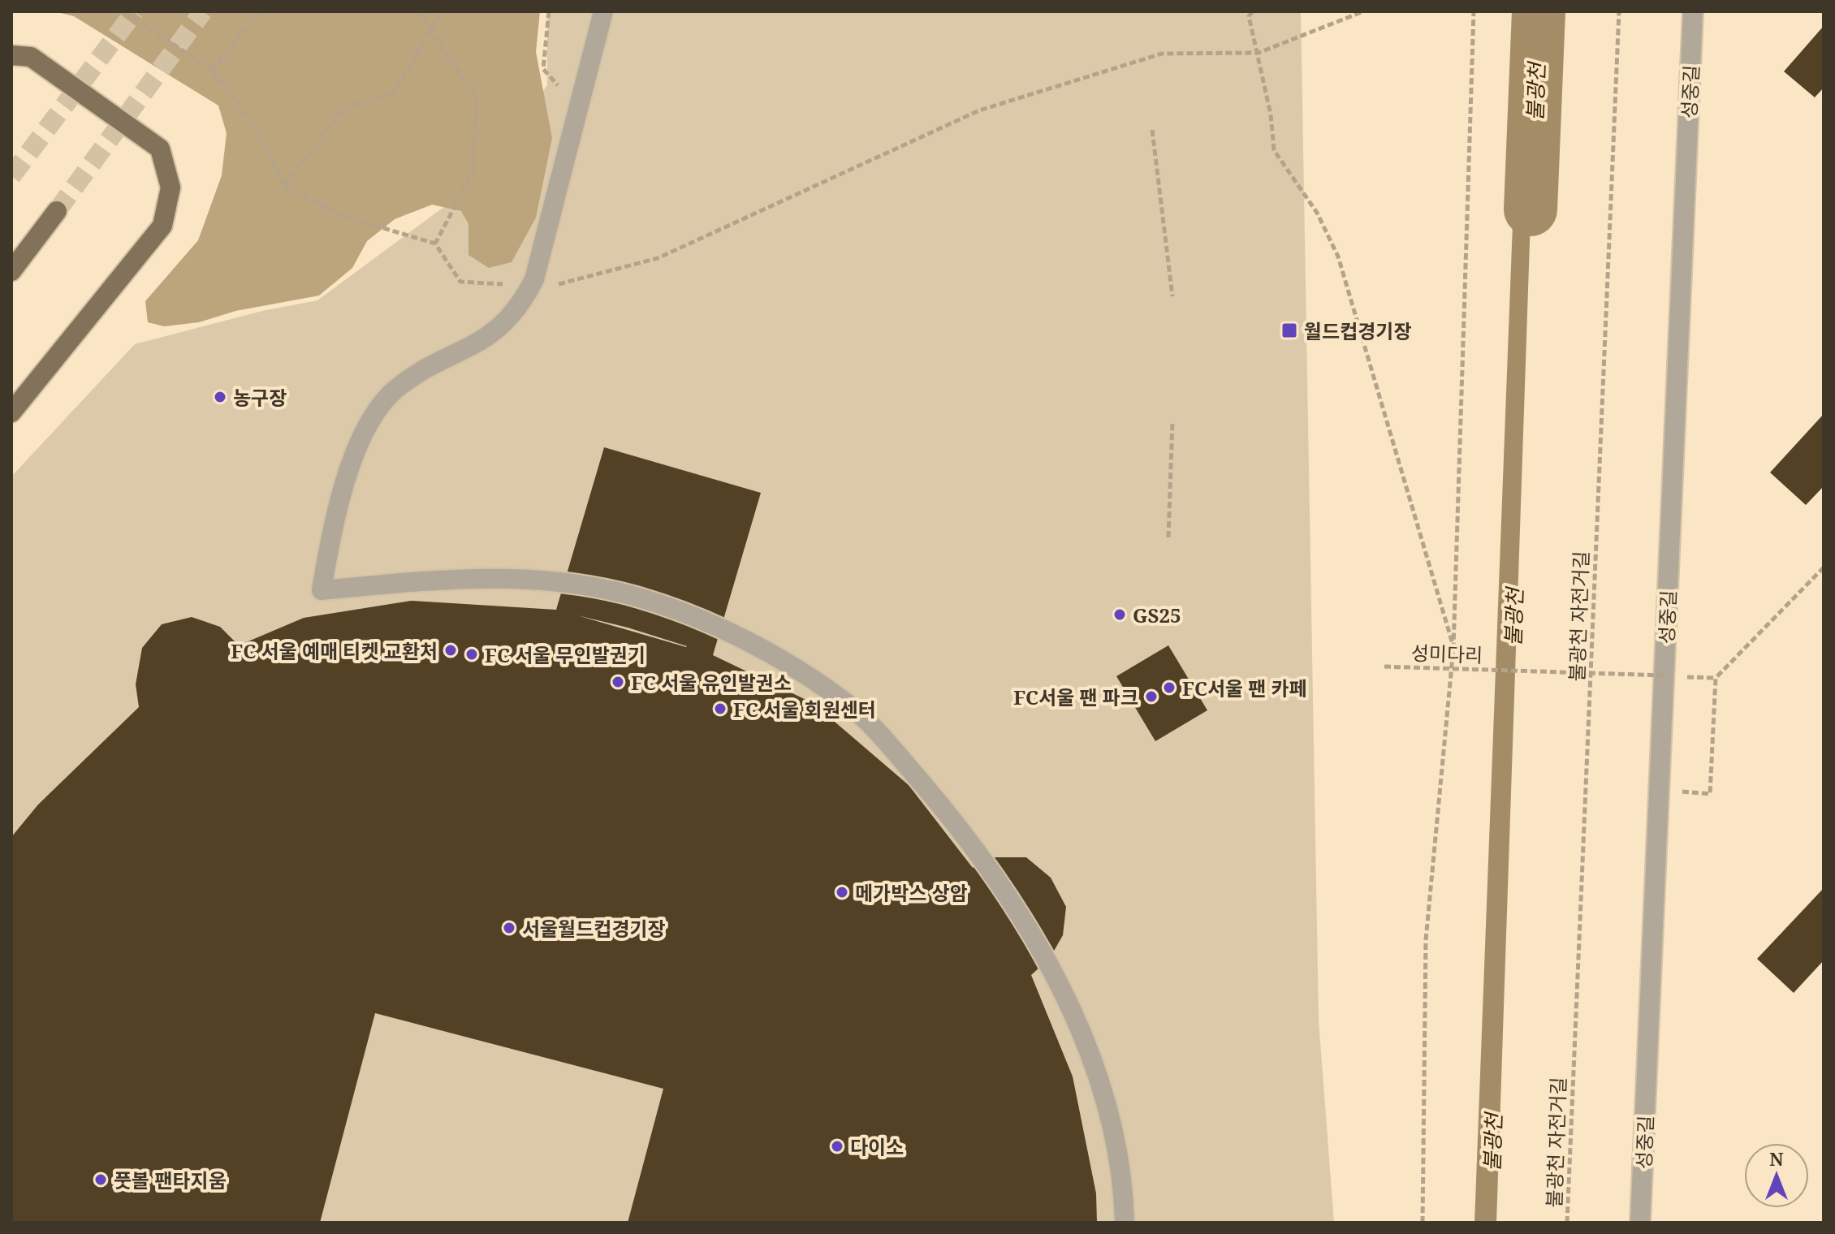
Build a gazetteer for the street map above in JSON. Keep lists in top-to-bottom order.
{
  "streets": {
    "street": ["성중길"],
    "path": ["불광천 자전거길", "성미다리"]
  },
  "crossings": [
    ["성중길", "성미다리"]
  ],
  "water": ["불광천"],
  "places": {
    "transit": ["월드컵경기장"],
    "other": [
      "농구장",
      "GS25",
      "FC 서울 예매 티켓 교환처",
      "FC 서울 무인발권기",
      "FC 서울 유인발권소",
      "FC서울 팬 카페",
      "FC서울 팬 파크",
      "FC 서울 회원센터",
      "메가박스 상암",
      "서울월드컵경기장",
      "다이소",
      "풋볼 팬타지움"
    ]
  },
  "north": "top"
}
